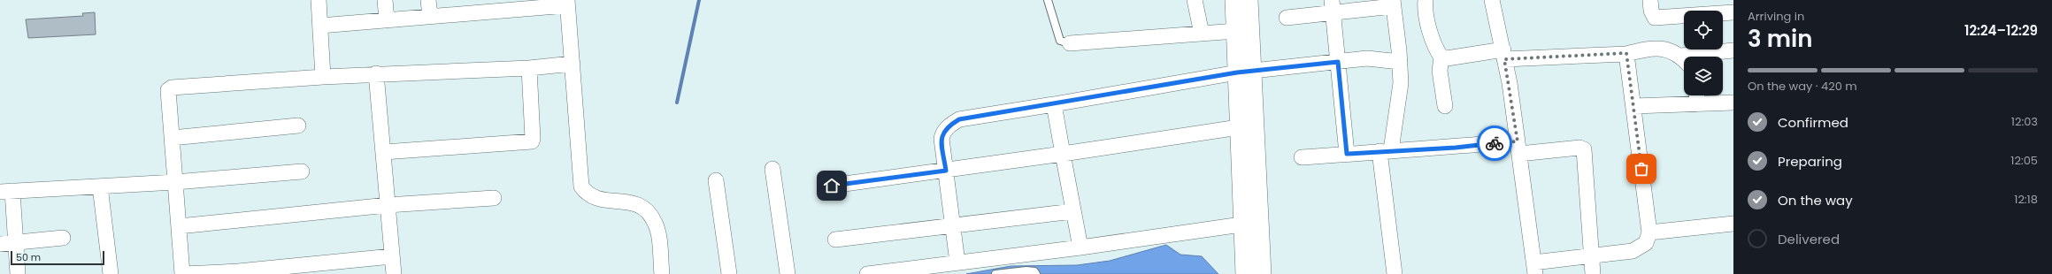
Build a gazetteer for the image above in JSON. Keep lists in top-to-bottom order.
{
  "scale_bar": "50 m",
  "page": {
    "heading": ["3 min", "Arriving in", "12:24–12:29"],
    "bar": "On the way · 420 m",
    "list": [
      ["Confirmed", "12:03"],
      ["Preparing", "12:05"],
      ["On the way", "12:18"],
      "Delivered"
    ],
    "scale": "50 m"
  }
}
